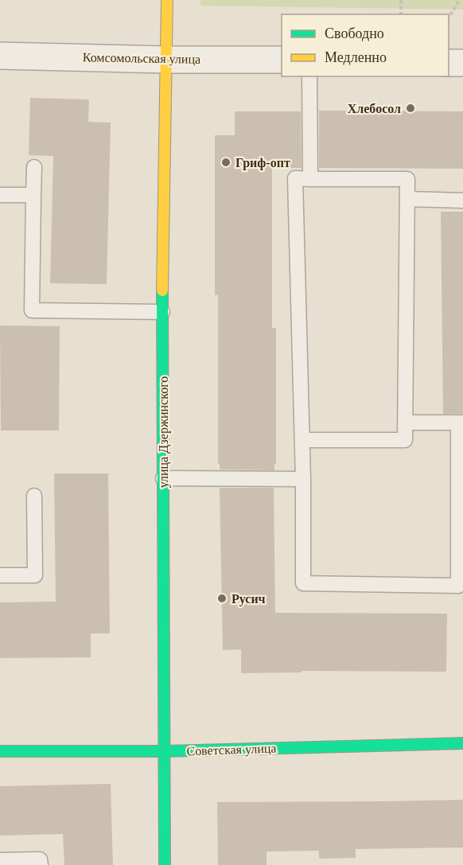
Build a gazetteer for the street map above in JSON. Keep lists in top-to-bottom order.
{
  "streets": {
    "street": ["Комсомольская улица", "улица Дзержинского", "Советская улица"]
  },
  "crossings": [
    ["Комсомольская улица", "улица Дзержинского"],
    ["улица Дзержинского", "Советская улица"]
  ],
  "places": ["Хлебосол", "Гриф-опт", "Русич"],
  "legend": ["Свободно", "Медленно"]
}
